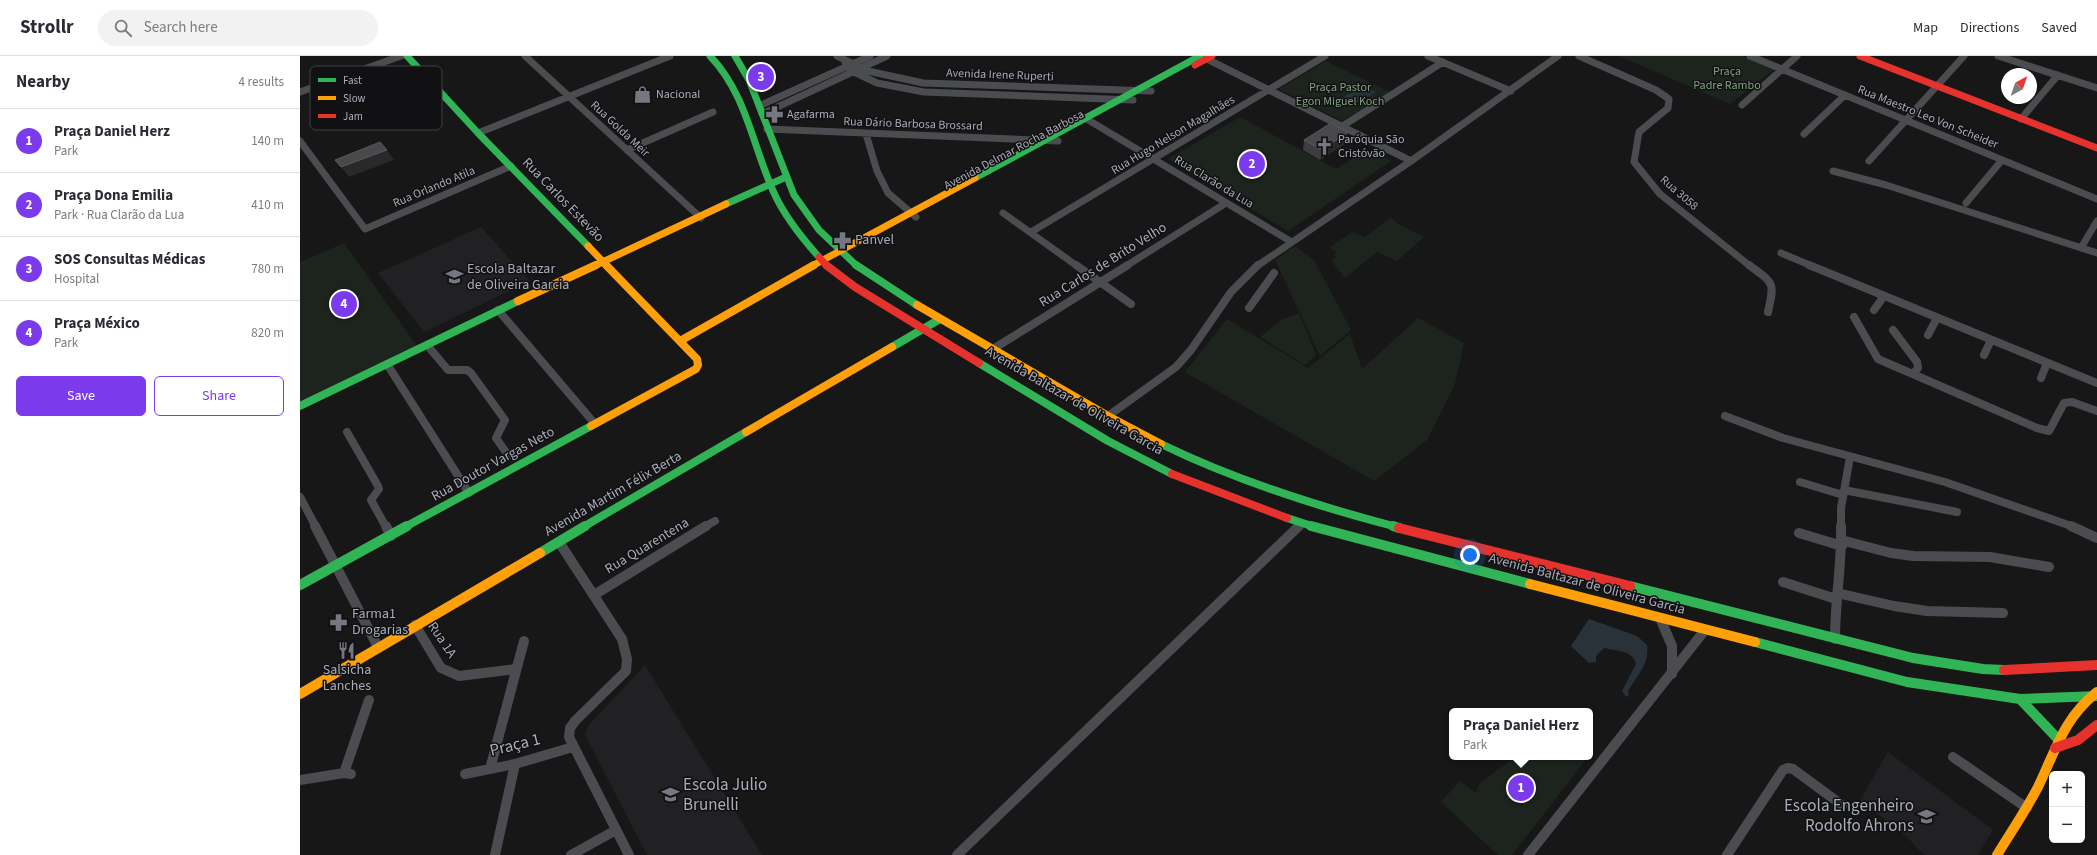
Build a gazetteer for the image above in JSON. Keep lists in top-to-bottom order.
{
  "streets": {
    "main road": [
      "Avenida Delmar Rocha Barbosa",
      "Rua Carlos Estevão",
      "Avenida Baltazar de Oliveira Garcia",
      "Rua Doutor Vargas Neto",
      "Avenida Martim Félix Berta"
    ],
    "street": [
      "Avenida Irene Ruperti",
      "Rua Maestro Leo Von Scheider",
      "Rua Dário Barbosa Brossard",
      "Rua Golda Meir",
      "Rua Hugo Nelson Magalhães",
      "Rua Clarão da Lua",
      "Rua Orlando Atila",
      "Rua 3058",
      "Rua Carlos de Brito Velho",
      "Rua Quarentena",
      "Rua 1A",
      "Praça 1"
    ]
  },
  "crossings": [
    ["Avenida Irene Ruperti", "Avenida Delmar Rocha Barbosa"],
    ["Rua Dário Barbosa Brossard", "Avenida Delmar Rocha Barbosa"],
    ["Rua Dário Barbosa Brossard", "Avenida Baltazar de Oliveira Garcia"],
    ["Rua Hugo Nelson Magalhães", "Rua Clarão da Lua"],
    ["Avenida Delmar Rocha Barbosa", "Rua Clarão da Lua"],
    ["Avenida Delmar Rocha Barbosa", "Rua Carlos Estevão"],
    ["Avenida Delmar Rocha Barbosa", "Avenida Baltazar de Oliveira Garcia"],
    ["Rua Clarão da Lua", "Rua Carlos de Brito Velho"],
    ["Rua Orlando Atila", "Rua Carlos Estevão"],
    ["Rua Carlos Estevão", "Rua Doutor Vargas Neto"],
    ["Rua Carlos de Brito Velho", "Avenida Baltazar de Oliveira Garcia"],
    ["Avenida Baltazar de Oliveira Garcia", "Avenida Martim Félix Berta"],
    ["Avenida Martim Félix Berta", "Rua 1A"]
  ],
  "parks": ["Praça Padre Rambo", "Praça Pastor Egon Miguel Koch"],
  "places": {
    "shop": ["Nacional"],
    "pharmacy": ["Agafarma", "Panvel", "Farma1 Drogarias"],
    "church": ["Paróquia São Cristóvão"],
    "school or university": ["Escola Baltazar de Oliveira Garcia", "Escola Julio Brunelli", "Escola Engenheiro Rodolfo Ahrons"],
    "restaurant": ["Salsicha Lanches"]
  },
  "legend": ["Fast", "Slow", "Jam"],
  "north": "top right",
  "page": {
    "header": "Strollr",
    "search": "Search here",
    "nav": ["Map", "Directions", "Saved"],
    "heading": ["Nearby", "4 results"],
    "pins": [
      "3",
      "2",
      "4",
      "1"
    ],
    "list": [
      {
        "mark": "1",
        "name": "Praça Daniel Herz",
        "note": "Park",
        "value": "140 m"
      },
      {
        "mark": "2",
        "name": "Praça Dona Emilia",
        "note": "Park · Rua Clarão da Lua",
        "value": "410 m"
      },
      {
        "mark": "3",
        "name": "SOS Consultas Médicas",
        "note": "Hospital",
        "value": "780 m"
      },
      {
        "mark": "4",
        "name": "Praça México",
        "note": "Park",
        "value": "820 m"
      }
    ],
    "buttons": ["Save", "Share"],
    "popup": ["Praça Daniel Herz", "Park"],
    "map_buttons": ["+", "−"]
  }
}
